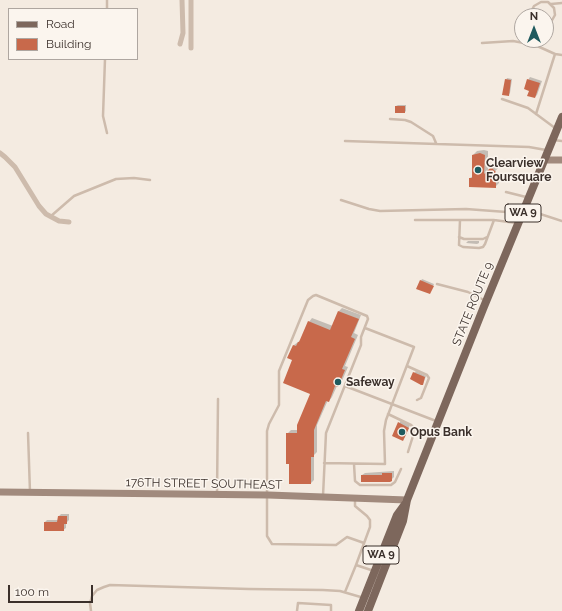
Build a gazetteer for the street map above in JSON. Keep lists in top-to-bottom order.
{
  "streets": {
    "main road": ["WA 9", "STATE ROUTE 9"],
    "street": ["176TH STREET SOUTHEAST"]
  },
  "crossings": [
    ["STATE ROUTE 9", "176TH STREET SOUTHEAST"]
  ],
  "places": ["Clearview Foursquare", "Safeway", "Opus Bank"],
  "legend": ["Road", "Building"],
  "scale_bar": "100 m",
  "north": "top"
}
